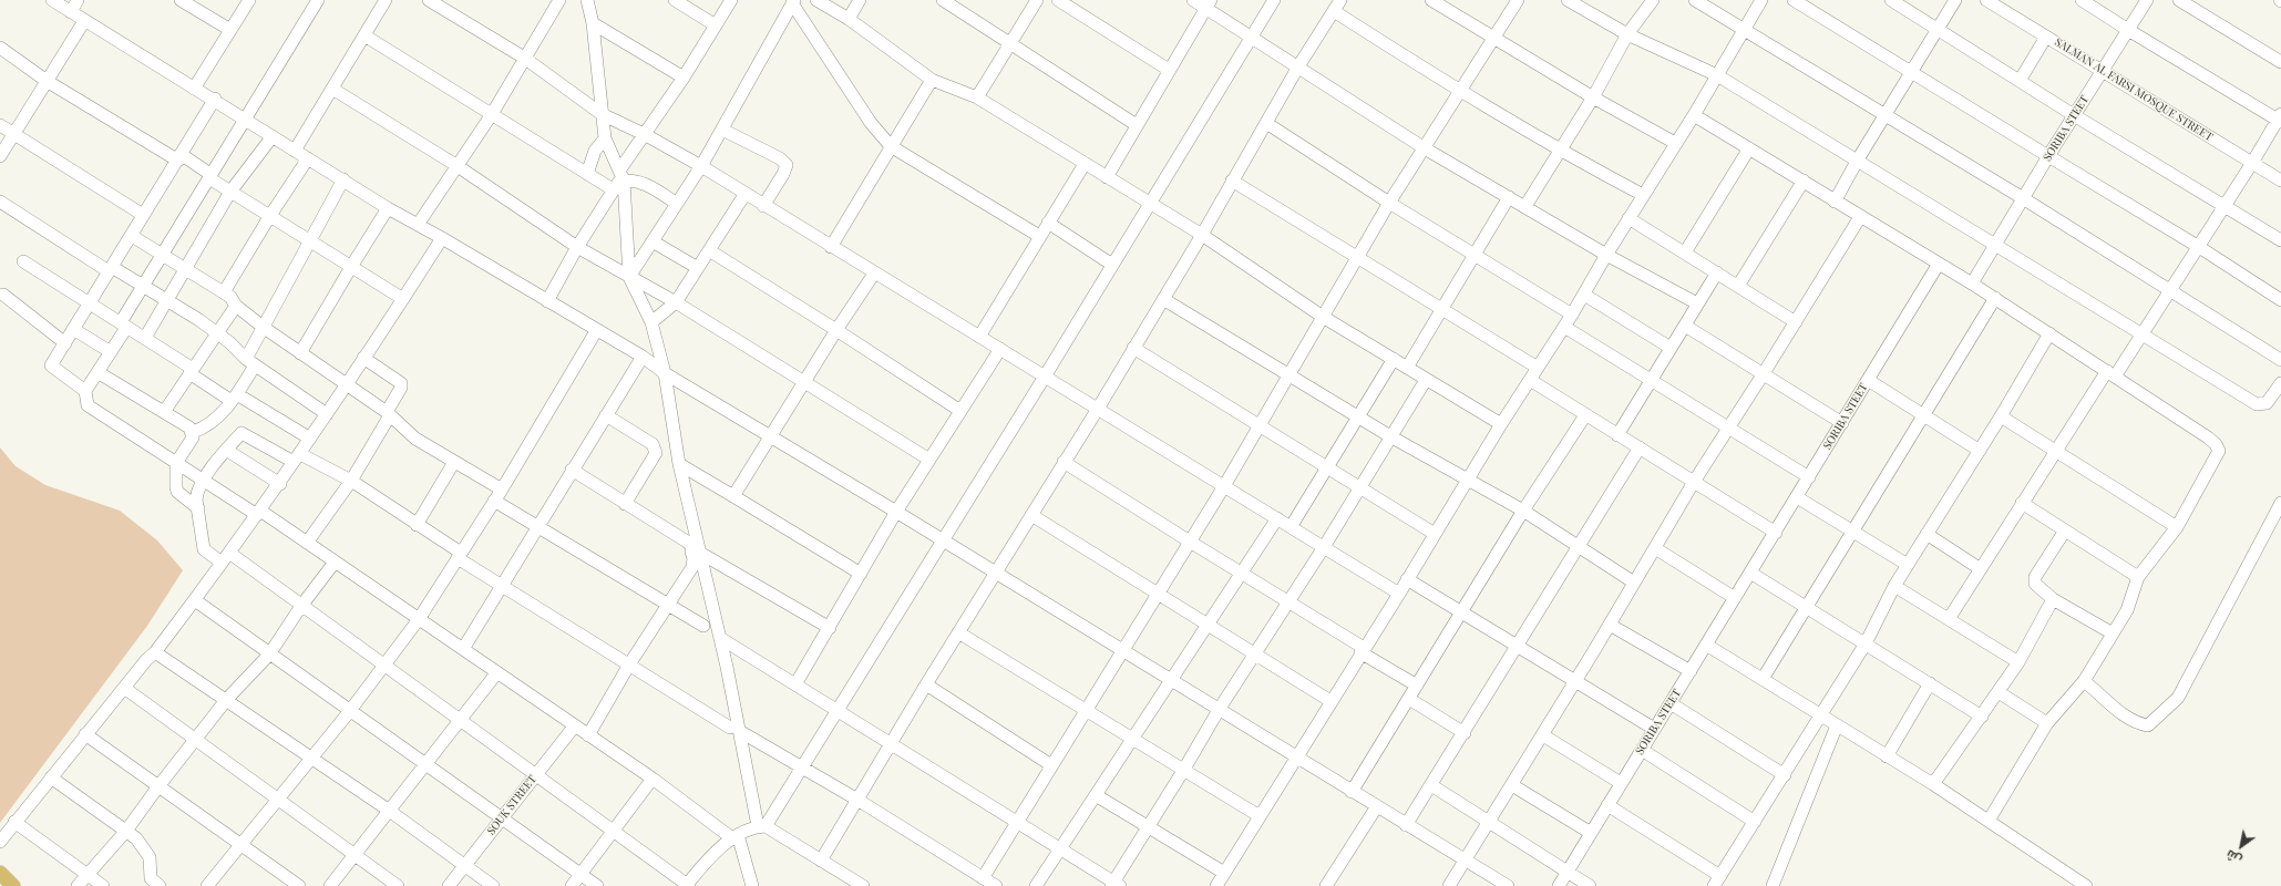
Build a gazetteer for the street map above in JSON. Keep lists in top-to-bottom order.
{
  "streets": {
    "street": ["SALMAN AL FARSI MOSQUE STREET", "SORIBA STEET", "SOUK STREET"]
  },
  "crossings": [
    ["SALMAN AL FARSI MOSQUE STREET", "SORIBA STEET"]
  ],
  "north": "bottom left"
}
